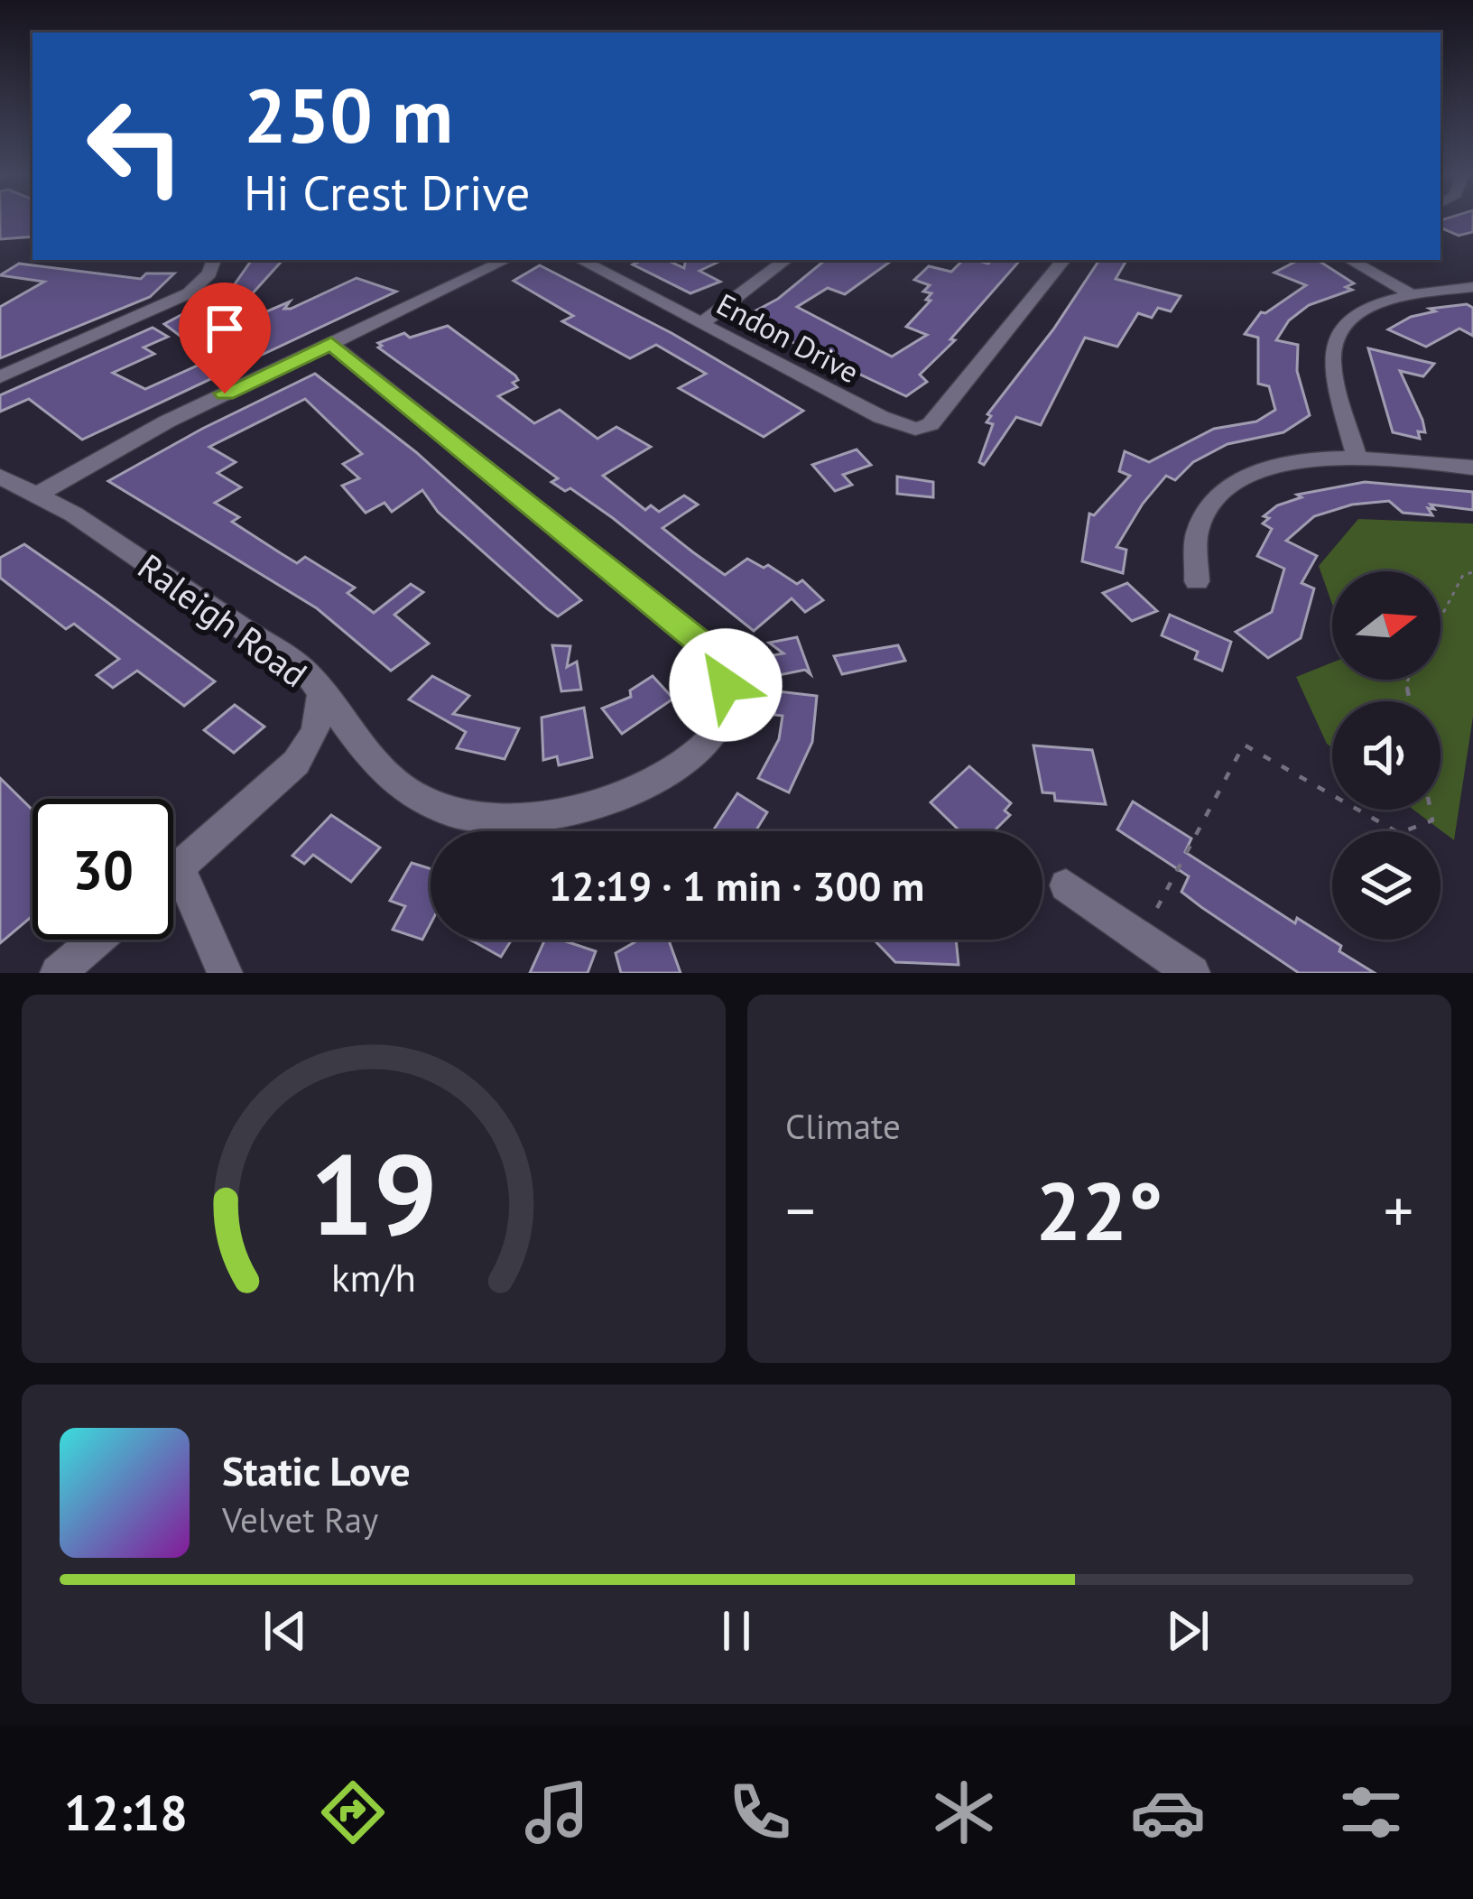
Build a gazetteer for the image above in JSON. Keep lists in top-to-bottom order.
{
  "streets": {
    "street": ["Endon Drive", "Raleigh Road"]
  },
  "north": "right",
  "page": {
    "turn": ["250 m", "Hi Crest Drive"],
    "limit": "30",
    "trip": "12:19 · 1 min · 300 m",
    "tile": "Climate",
    "heat": ["−", "22°", "+"],
    "song": ["Static Love", "Velvet Ray"],
    "tabs": "12:18",
    "gauge": ["19", "km/h"]
  }
}
